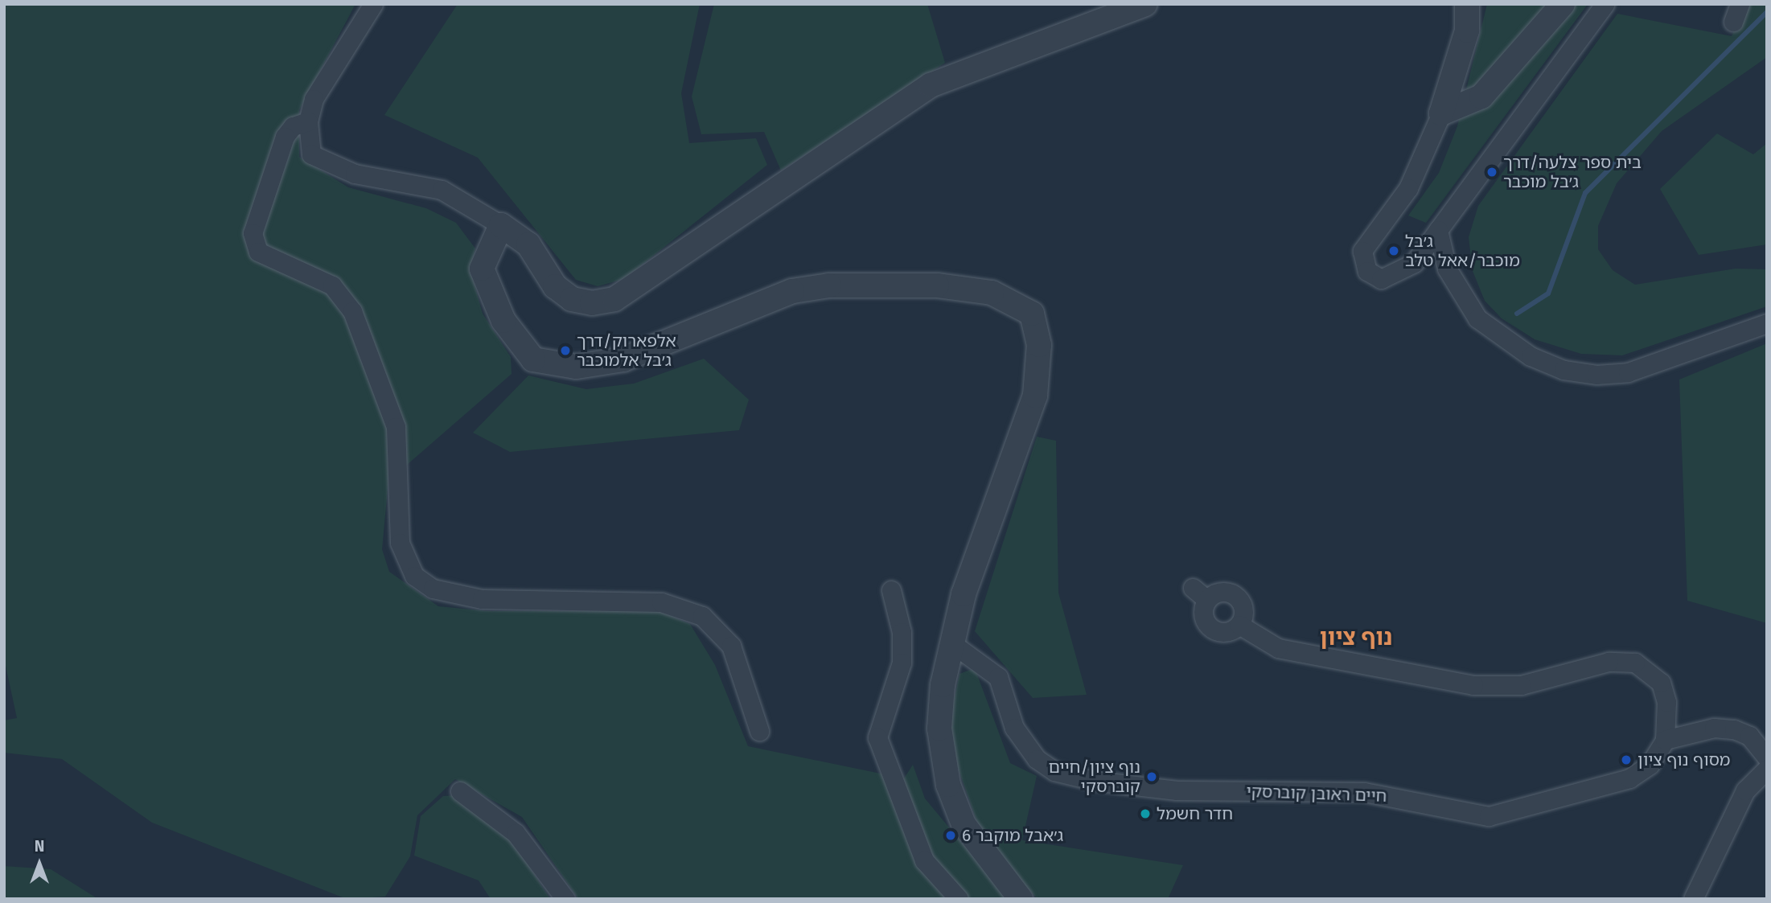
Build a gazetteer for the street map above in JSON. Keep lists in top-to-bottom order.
{
  "streets": {
    "street": ["חיים ראובן קוברסקי"]
  },
  "districts": ["נוף ציון"],
  "places": [
    "בית ספר צלעה/דרך ג׳בל מוכבר",
    "ג׳בל מוכבר/אאל טלב",
    "אלפארוק/דרך ג׳בל אלמוכבר",
    "מסוף נוף ציון",
    "נוף ציון/חיים קוברסקי",
    "חדר חשמל",
    "ג׳אבל מוקבר 6"
  ],
  "north": "top"
}
